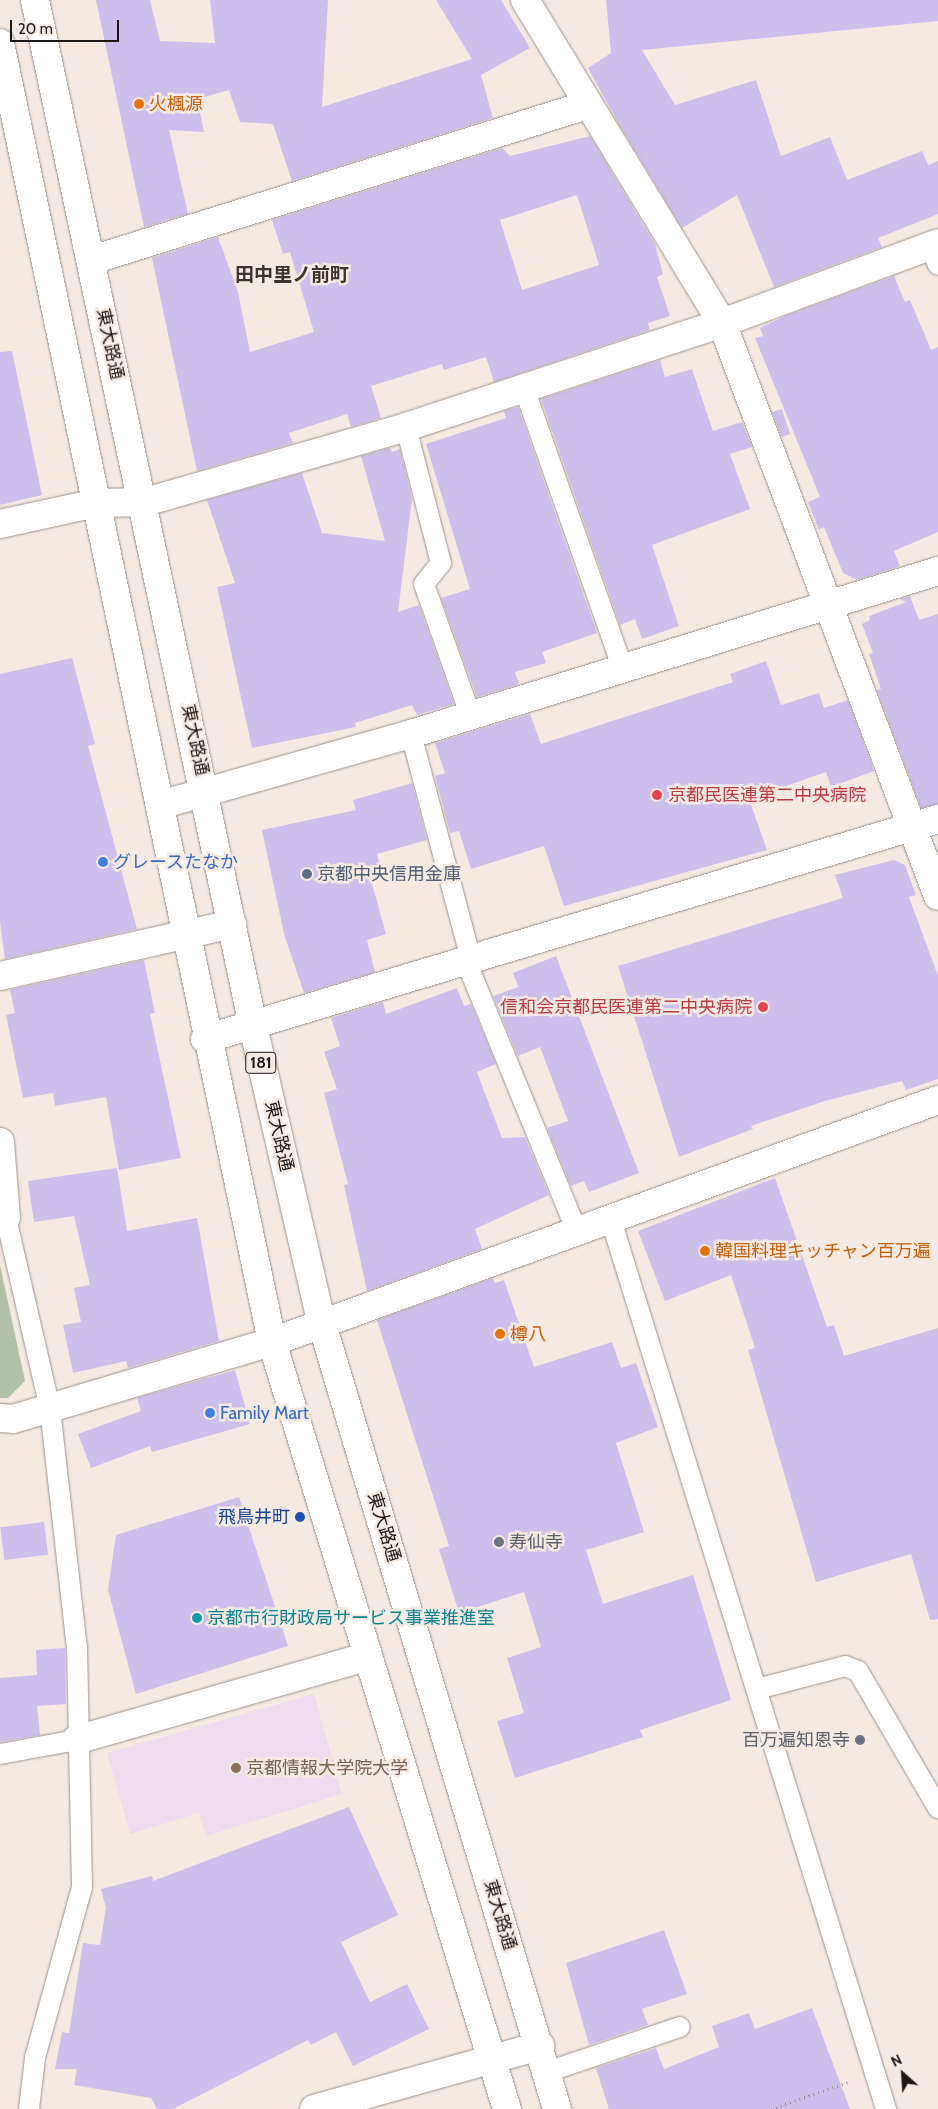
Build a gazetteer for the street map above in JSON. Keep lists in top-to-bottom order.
{
  "streets": {
    "street": ["東大路通", "181"]
  },
  "districts": ["田中里ノ前町"],
  "places": [
    "火楓源",
    "京都民医連第二中央病院",
    "グレースたなか",
    "京都中央信用金庫",
    "信和会京都民医連第二中央病院",
    "韓国料理キッチャン百万遍",
    "樽八",
    "Family Mart",
    "飛鳥井町",
    "寿仙寺",
    "京都市行財政局サービス事業推進室",
    "百万遍知恩寺",
    "京都情報大学院大学"
  ],
  "scale_bar": "20 m",
  "north": "top left"
}
